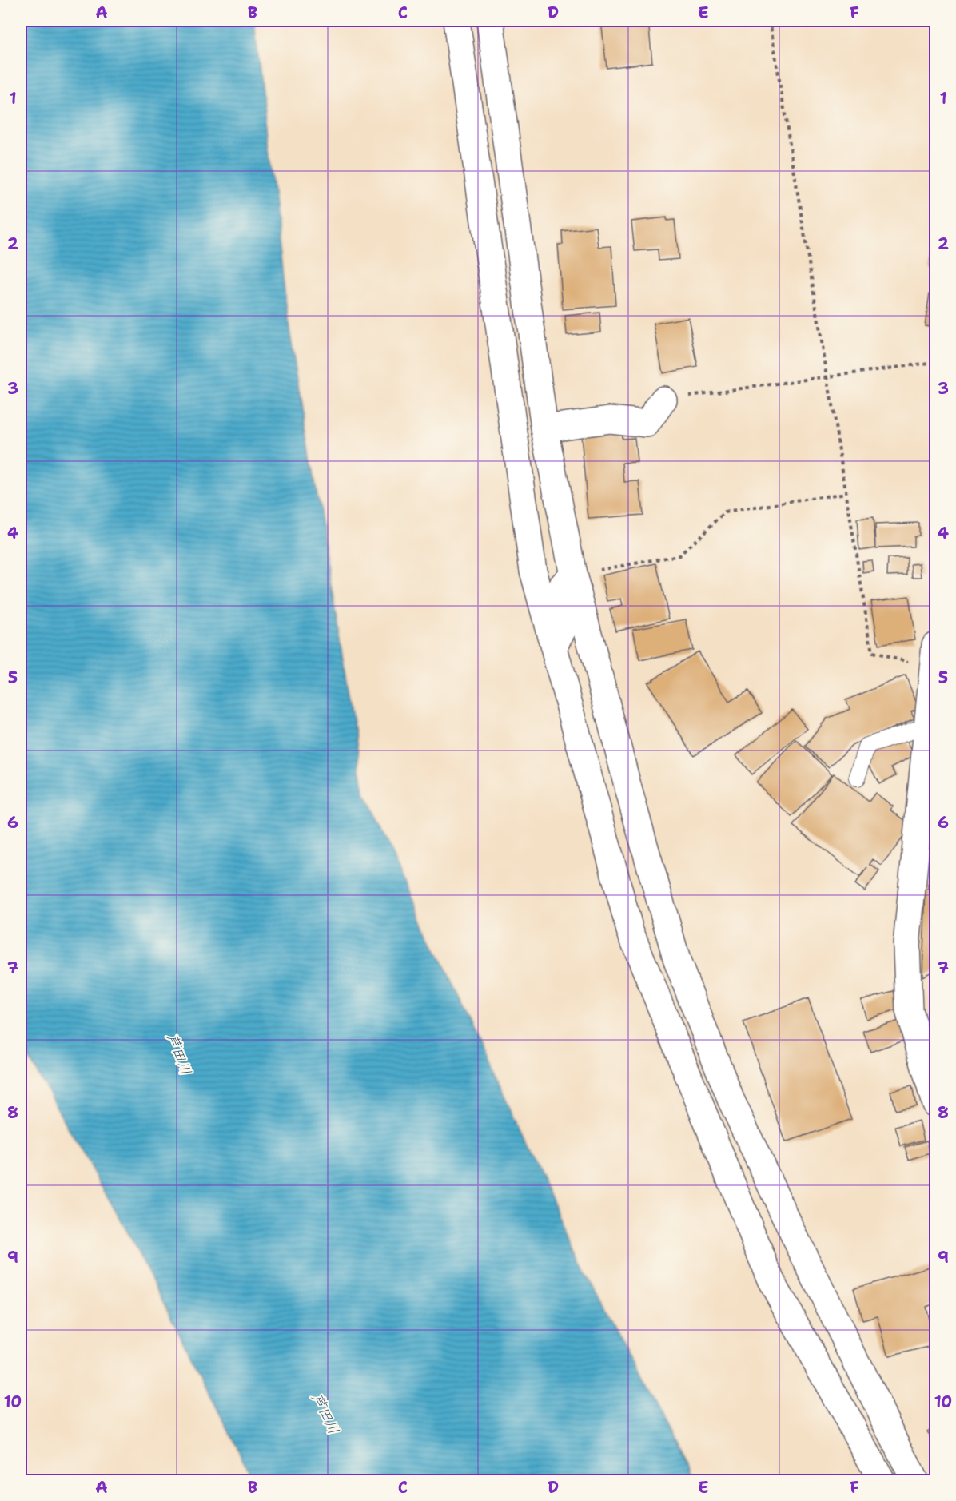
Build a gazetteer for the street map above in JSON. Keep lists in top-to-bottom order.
{
  "water": ["芦田川"],
  "grid": {
    "columns": [
      "A",
      "B",
      "C",
      "D",
      "E",
      "F"
    ],
    "rows": [
      "1",
      "2",
      "3",
      "4",
      "5",
      "6",
      "7",
      "8",
      "9",
      "10"
    ]
  }
}
